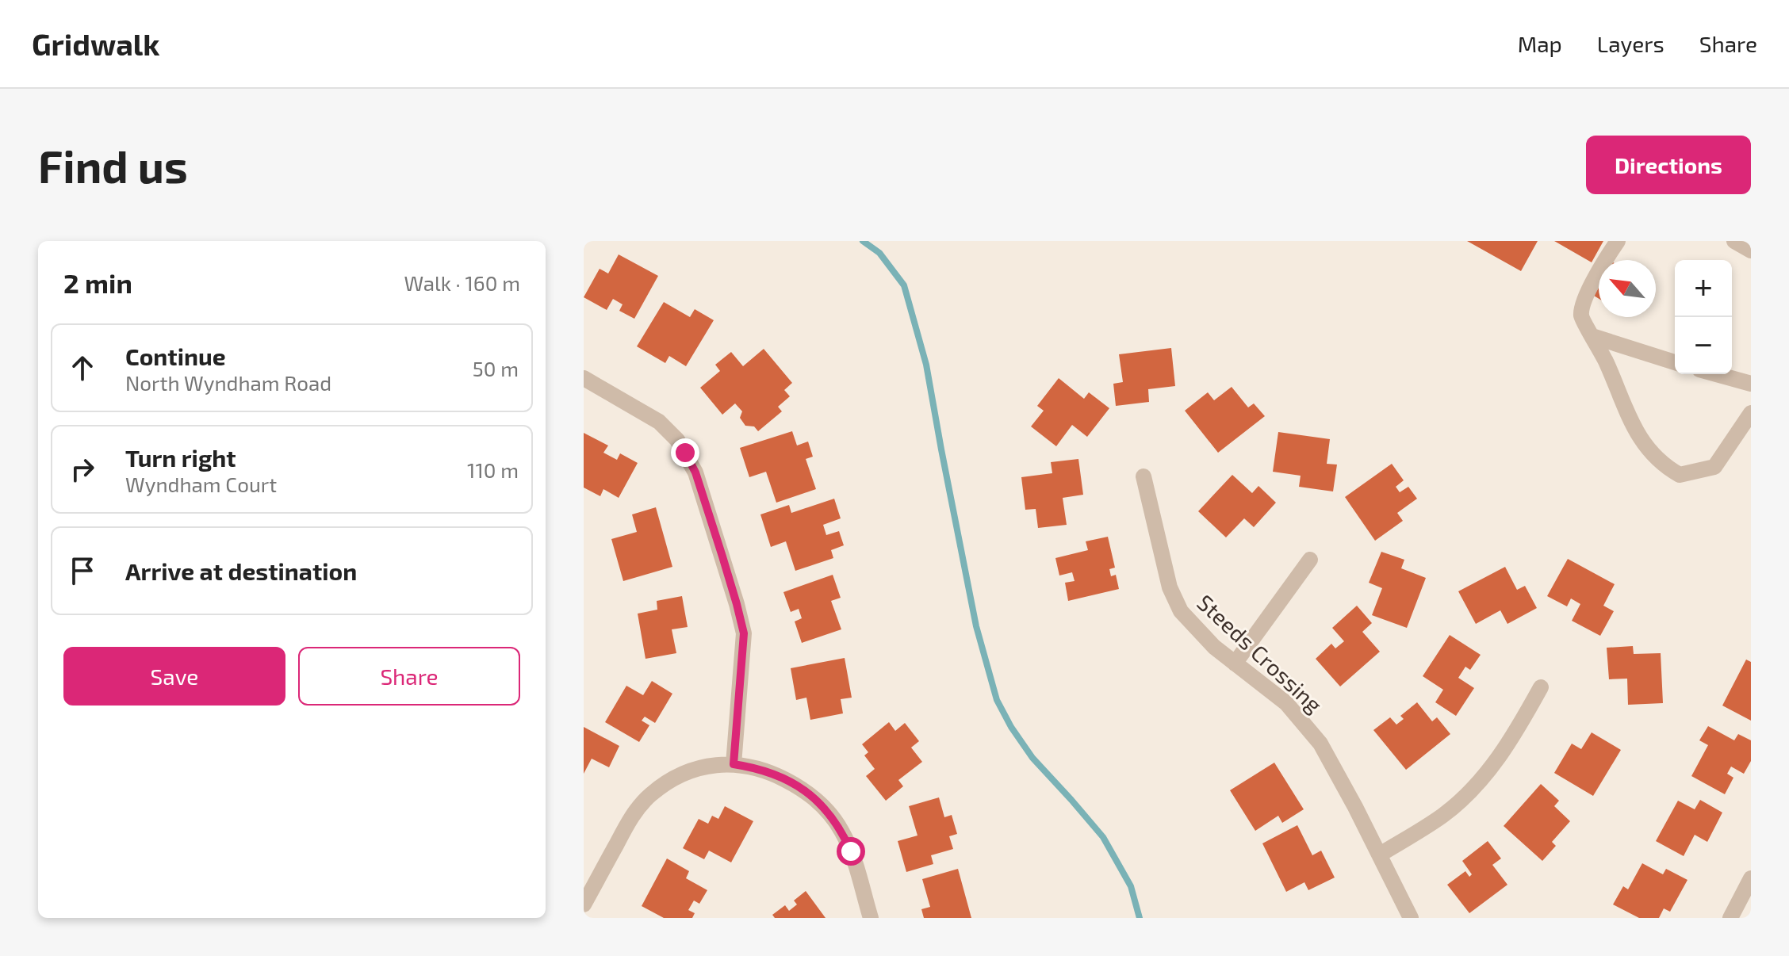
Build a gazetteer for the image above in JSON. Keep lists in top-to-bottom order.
{
  "streets": {
    "street": ["Steeds Crossing"]
  },
  "north": "top left",
  "page": {
    "header": "Gridwalk",
    "nav": ["Map", "Layers", "Share"],
    "buttons": [
      "Directions",
      ["Save", "Share"]
    ],
    "title": "Find us",
    "heading": ["2 min", "Walk · 160 m"],
    "map_buttons": ["+", "−"],
    "list": [
      ["Continue", "North Wyndham Road", "50 m"],
      ["Turn right", "Wyndham Court", "110 m"],
      "Arrive at destination"
    ]
  }
}
